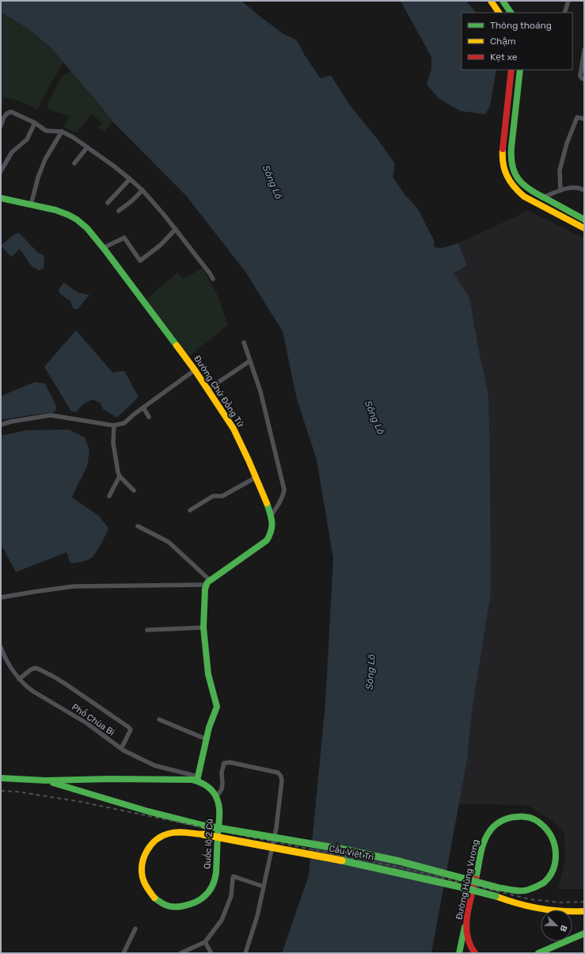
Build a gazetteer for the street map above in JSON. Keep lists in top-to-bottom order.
{
  "streets": {
    "main road": [
      "Đường Chử Đồng Tử",
      "Quốc lộ 2 Cũ",
      "Cầu Việt Trì",
      "Đường Hùng Vương"
    ],
    "street": ["Phố Chùa Bi"]
  },
  "crossings": [
    ["Phố Chùa Bi", "Quốc lộ 2 Cũ"],
    ["Quốc lộ 2 Cũ", "Cầu Việt Trì"],
    ["Cầu Việt Trì", "Đường Hùng Vương"]
  ],
  "water": ["Sông Lô"],
  "legend": ["Thông thoáng", "Chậm", "Kẹt xe"],
  "north": "bottom right"
}
